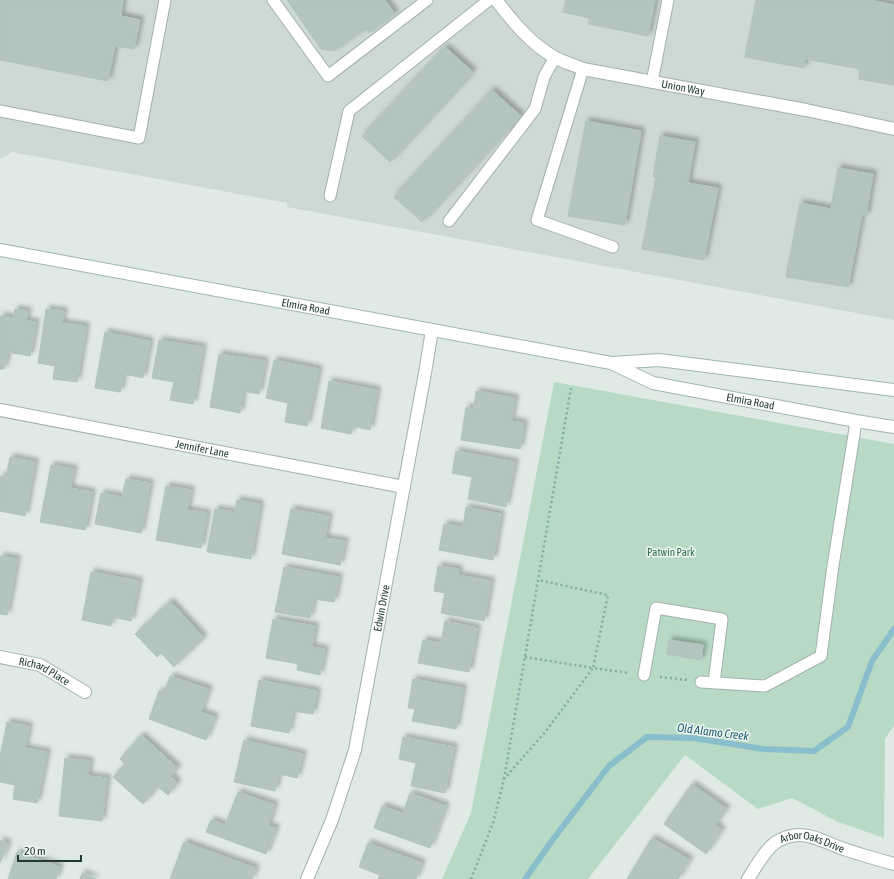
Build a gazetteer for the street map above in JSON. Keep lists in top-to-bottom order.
{
  "streets": {
    "street": [
      "Union Way",
      "Elmira Road",
      "Jennifer Lane",
      "Edwin Drive",
      "Richard Place",
      "Arbor Oaks Drive"
    ]
  },
  "crossings": [
    ["Elmira Road", "Edwin Drive"],
    ["Jennifer Lane", "Edwin Drive"]
  ],
  "water": ["Old Alamo Creek"],
  "parks": ["Patwin Park"],
  "scale_bar": "20 m"
}
